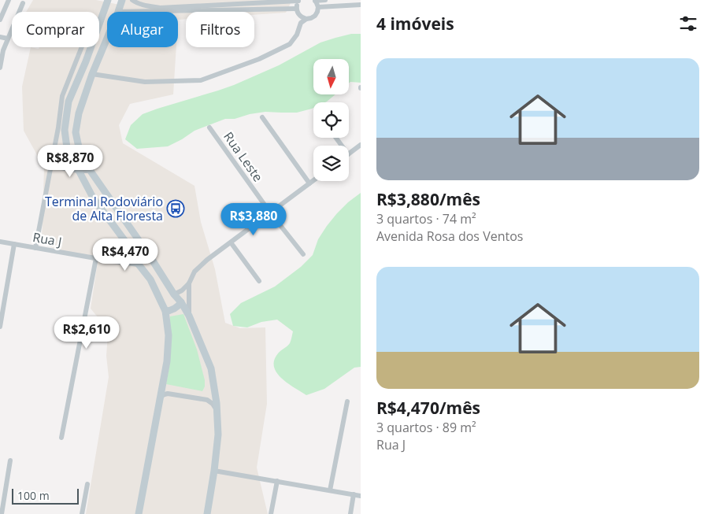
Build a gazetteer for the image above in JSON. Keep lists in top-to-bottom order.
{
  "streets": {
    "street": ["Rua Leste", "Rua J"]
  },
  "places": {
    "bus stop": ["Terminal Rodoviário de Alta Floresta"]
  },
  "scale_bar": "100 m",
  "north": "bottom",
  "page": {
    "heading": "4 imóveis",
    "chip": ["Comprar", "Alugar", "Filtros"],
    "list": [
      {
        "name": "R$3,880/mês",
        "note": "3 quartos · 74 m² · Avenida Rosa dos Ventos"
      },
      {
        "name": "R$4,470/mês",
        "note": "3 quartos · 89 m² · Rua J"
      }
    ],
    "price": [
      "R$8,870",
      "R$3,880",
      "R$4,470",
      "R$2,610"
    ],
    "scale": "100 m"
  }
}
